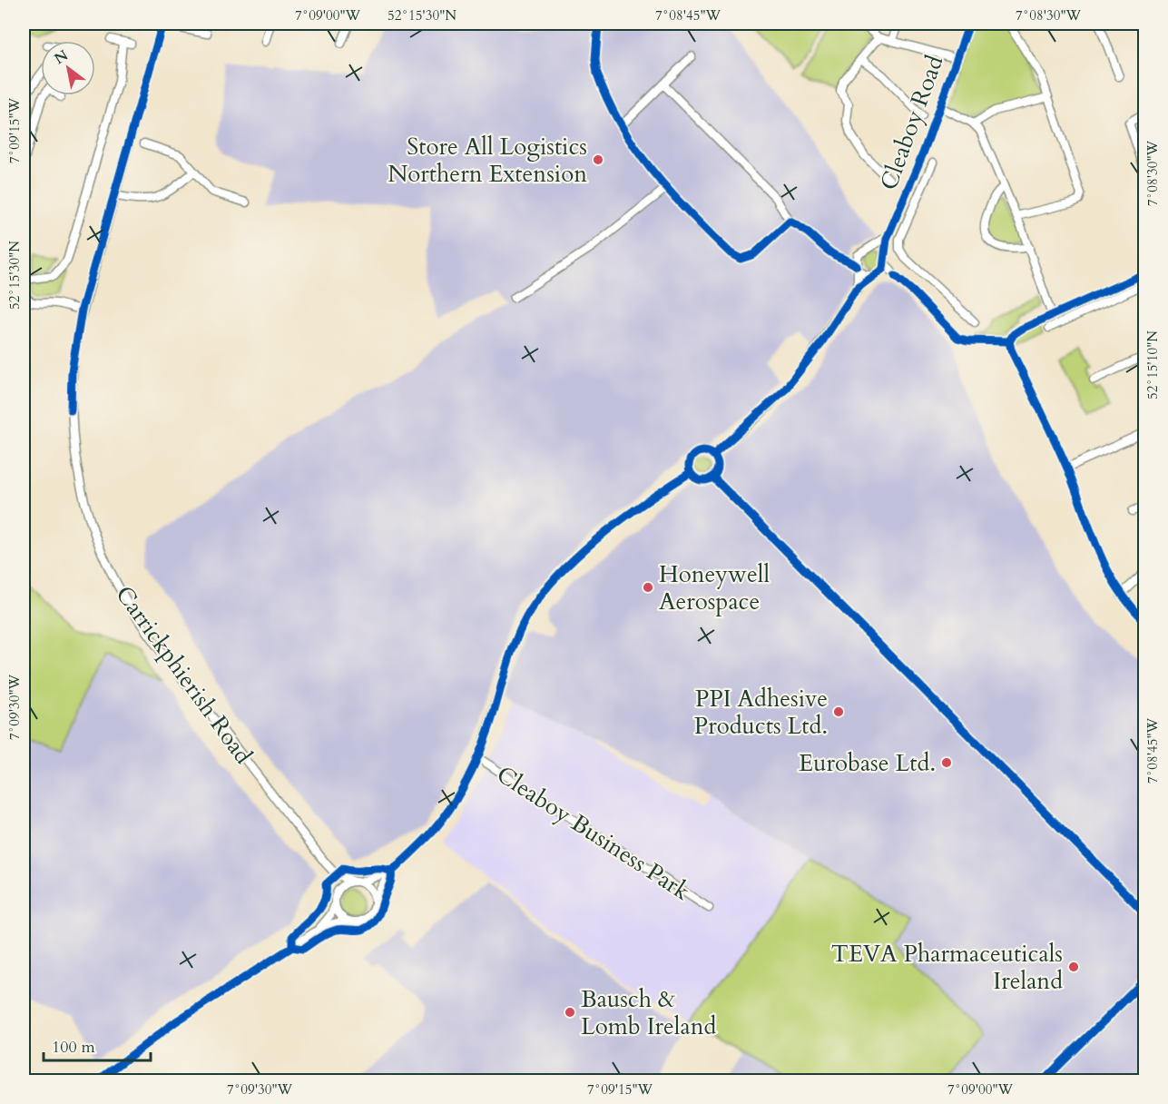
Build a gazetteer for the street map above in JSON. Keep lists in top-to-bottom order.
{
  "streets": {
    "street": ["Cleaboy Road", "Carrickphierish Road", "Cleaboy Business Park"]
  },
  "places": [
    "Store All Logistics Northern Extension",
    "Honeywell Aerospace",
    "PPI Adhesive Products Ltd.",
    "Eurobase Ltd.",
    "TEVA Pharmaceuticals Ireland",
    "Bausch & Lomb Ireland"
  ],
  "scale_bar": "100 m",
  "north": "top left",
  "coordinates": [
    "7°09'00\"W",
    "52°15'30\"N",
    "7°08'45\"W",
    "7°08'30\"W",
    "7°09'15\"W",
    "52°15'10\"N",
    "7°09'30\"W"
  ]
}
